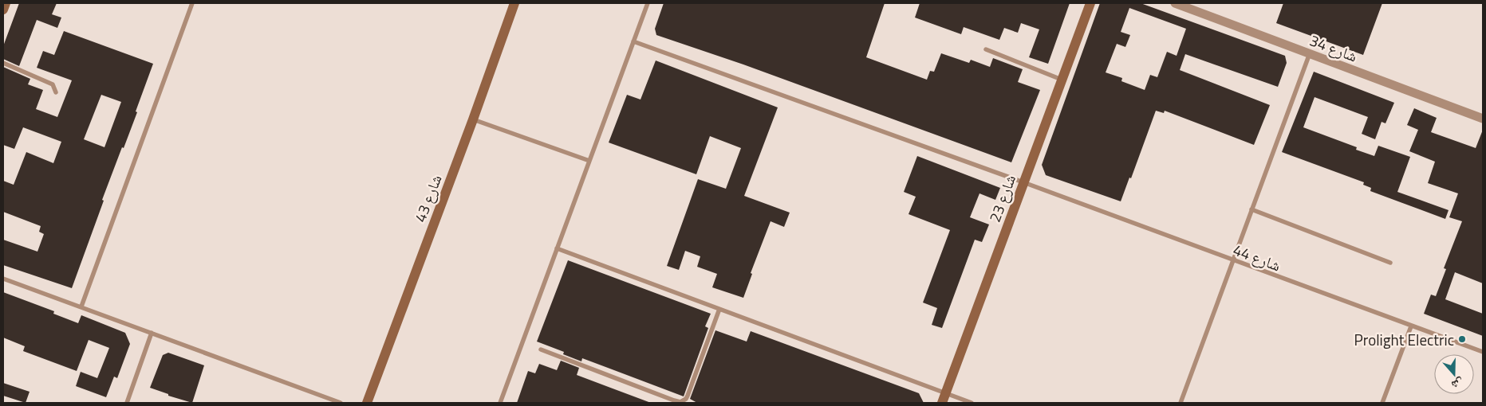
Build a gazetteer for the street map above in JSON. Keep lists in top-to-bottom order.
{
  "streets": {
    "street": ["شارع 34", "شارع 43", "شارع 23"],
    "lane": ["شارع 44"]
  },
  "crossings": [
    ["شارع 23", "شارع 44"]
  ],
  "places": ["Prolight Electric"],
  "north": "bottom"
}
